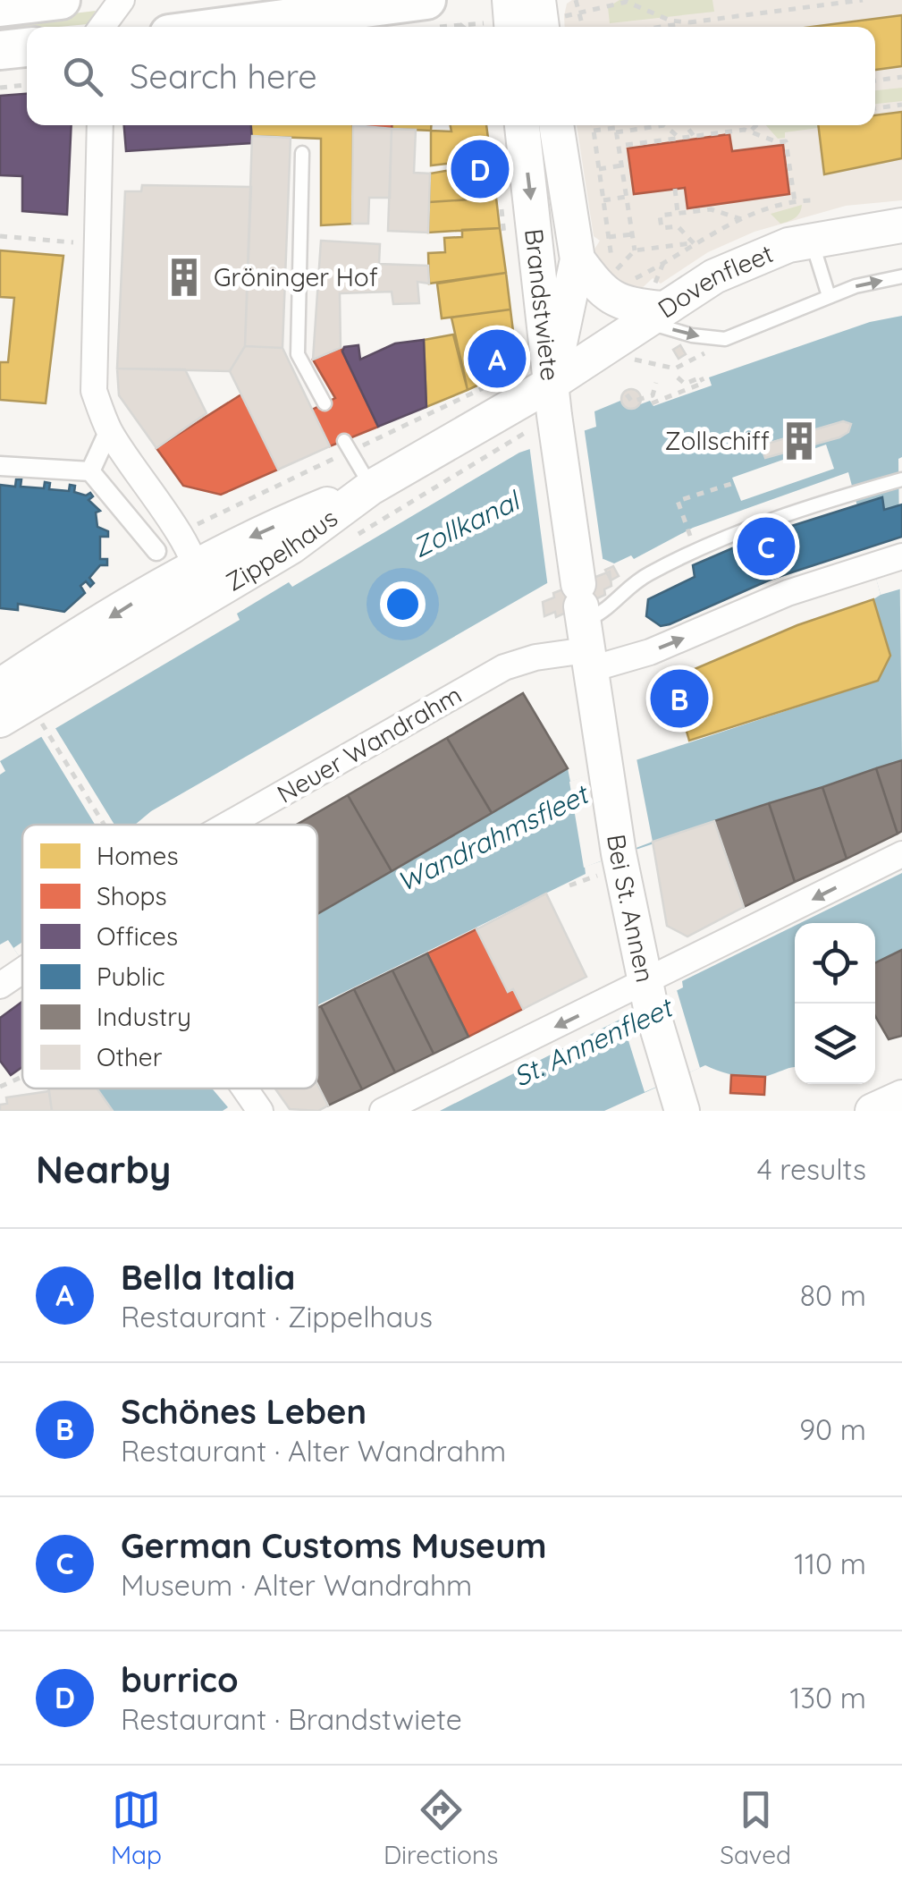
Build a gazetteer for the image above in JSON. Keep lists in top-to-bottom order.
{
  "streets": {
    "main road": [
      "Dovenfleet",
      "Brandstwiete",
      "Zippelhaus",
      "Bei St. Annen"
    ],
    "street": ["Neuer Wandrahm"]
  },
  "crossings": [
    ["Dovenfleet", "Brandstwiete"],
    ["Dovenfleet", "Zippelhaus"],
    ["Dovenfleet", "Bei St. Annen"],
    ["Brandstwiete", "Zippelhaus"],
    ["Brandstwiete", "Bei St. Annen"],
    ["Zippelhaus", "Bei St. Annen"],
    ["Neuer Wandrahm", "Bei St. Annen"]
  ],
  "one_way": ["Neuer Wandrahm"],
  "water": ["Zollkanal", "Wandrahmsfleet", "St. Annenfleet"],
  "places": {
    "building": ["Gröninger Hof", "Zollschiff"]
  },
  "legend": [
    "Homes",
    "Shops",
    "Offices",
    "Public",
    "Industry",
    "Other"
  ],
  "page": {
    "search": "Search here",
    "pins": [
      "D",
      "A",
      "C",
      "B"
    ],
    "heading": ["Nearby", "4 results"],
    "list": [
      {
        "mark": "A",
        "name": "Bella Italia",
        "note": "Restaurant · Zippelhaus",
        "value": "80 m"
      },
      {
        "mark": "B",
        "name": "Schönes Leben",
        "note": "Restaurant · Alter Wandrahm",
        "value": "90 m"
      },
      {
        "mark": "C",
        "name": "German Customs Museum",
        "note": "Museum · Alter Wandrahm",
        "value": "110 m"
      },
      {
        "mark": "D",
        "name": "burrico",
        "note": "Restaurant · Brandstwiete",
        "value": "130 m"
      }
    ],
    "nav": ["Map", "Directions", "Saved"]
  }
}
